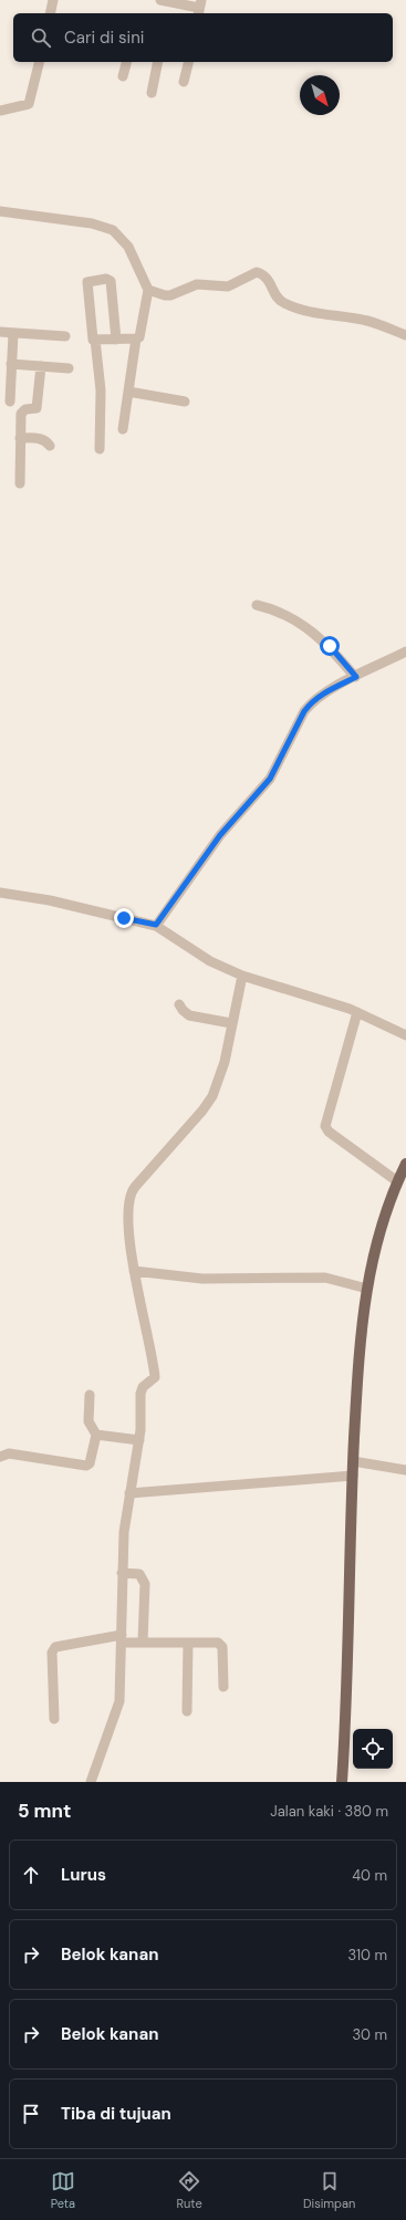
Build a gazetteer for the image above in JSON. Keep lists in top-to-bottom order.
{
  "north": "bottom right",
  "page": {
    "search": "Cari di sini",
    "heading": ["5 mnt", "Jalan kaki · 380 m"],
    "list": [
      ["Lurus", "40 m"],
      ["Belok kanan", "310 m"],
      ["Belok kanan", "30 m"],
      "Tiba di tujuan"
    ],
    "nav": ["Peta", "Rute", "Disimpan"]
  }
}
